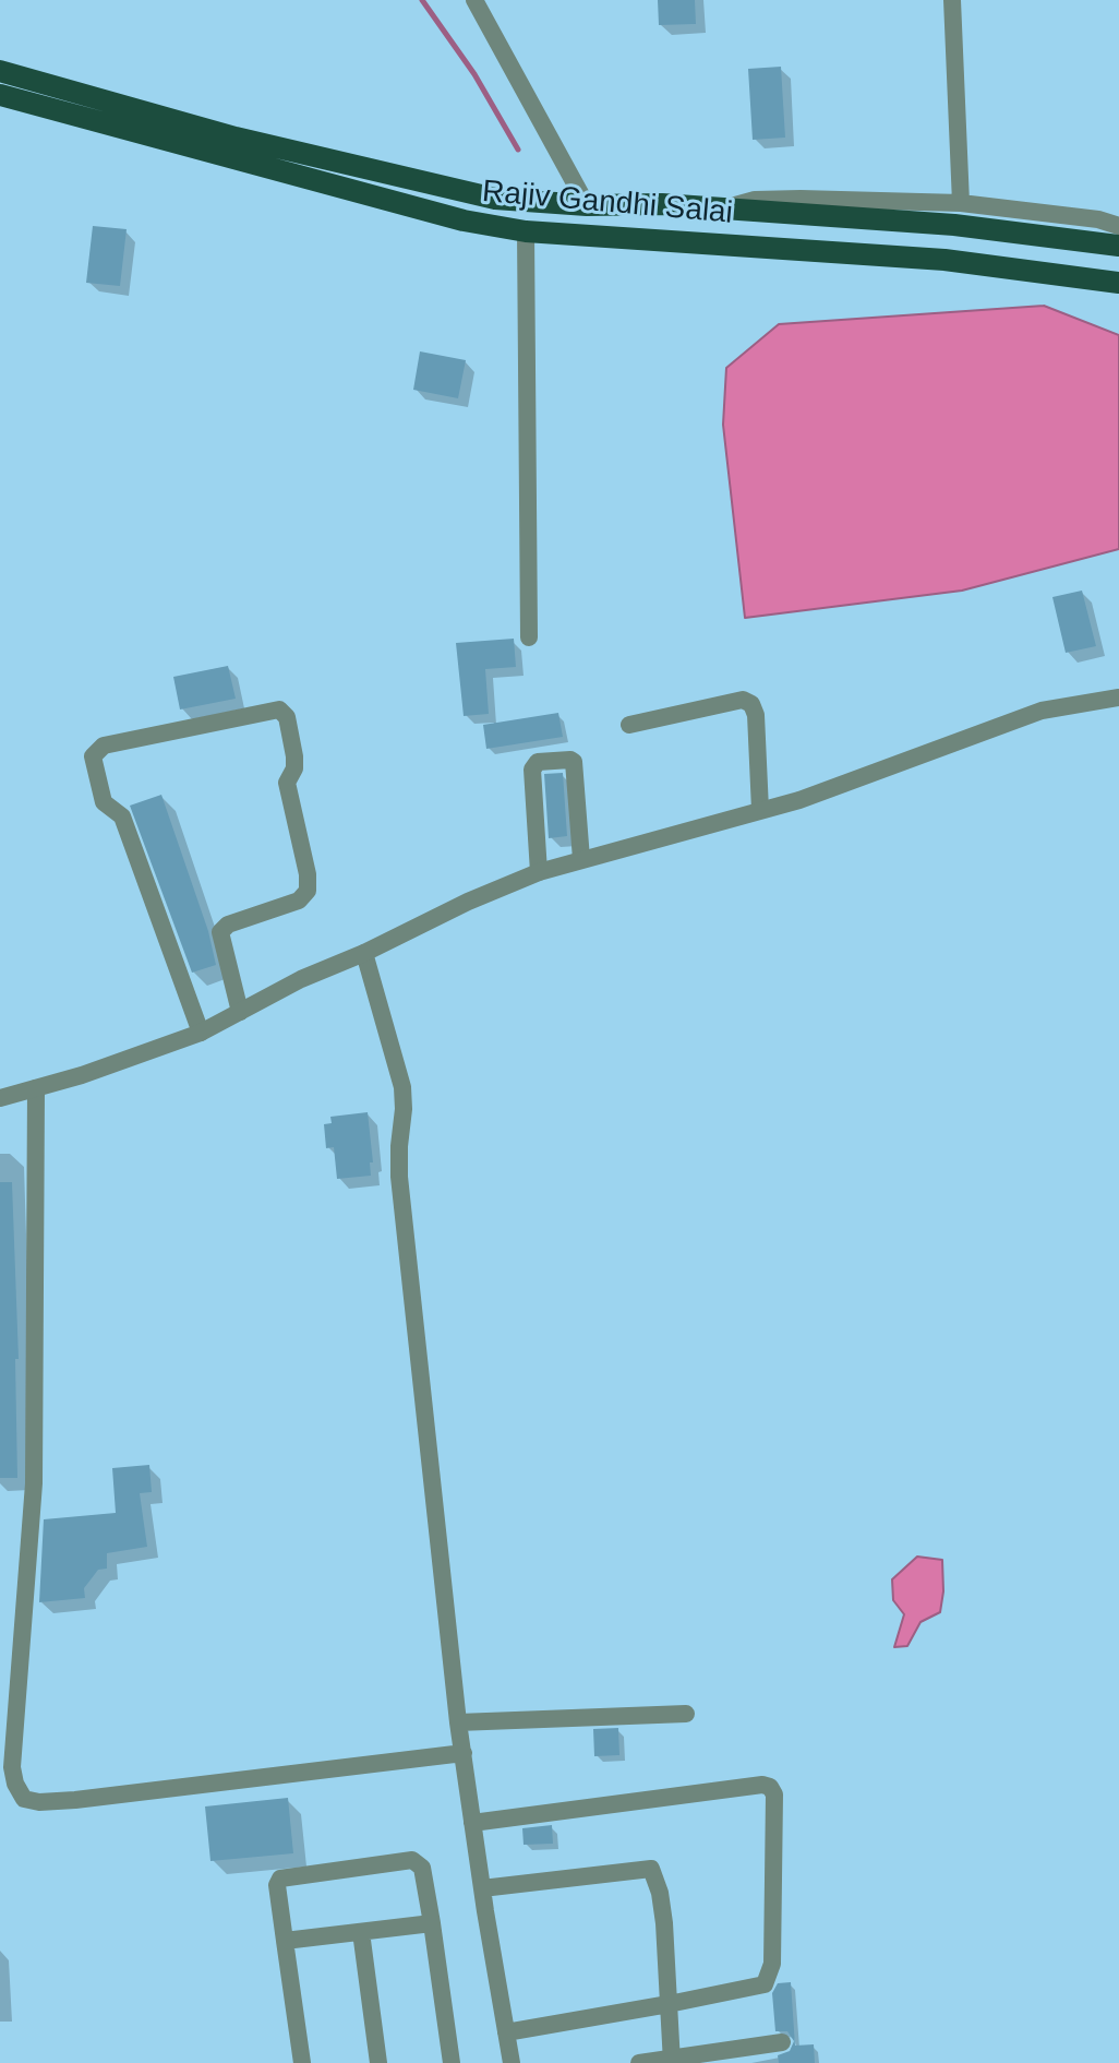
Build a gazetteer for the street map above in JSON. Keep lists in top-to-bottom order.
{
  "streets": {
    "main road": ["Rajiv Gandhi Salai"]
  }
}
